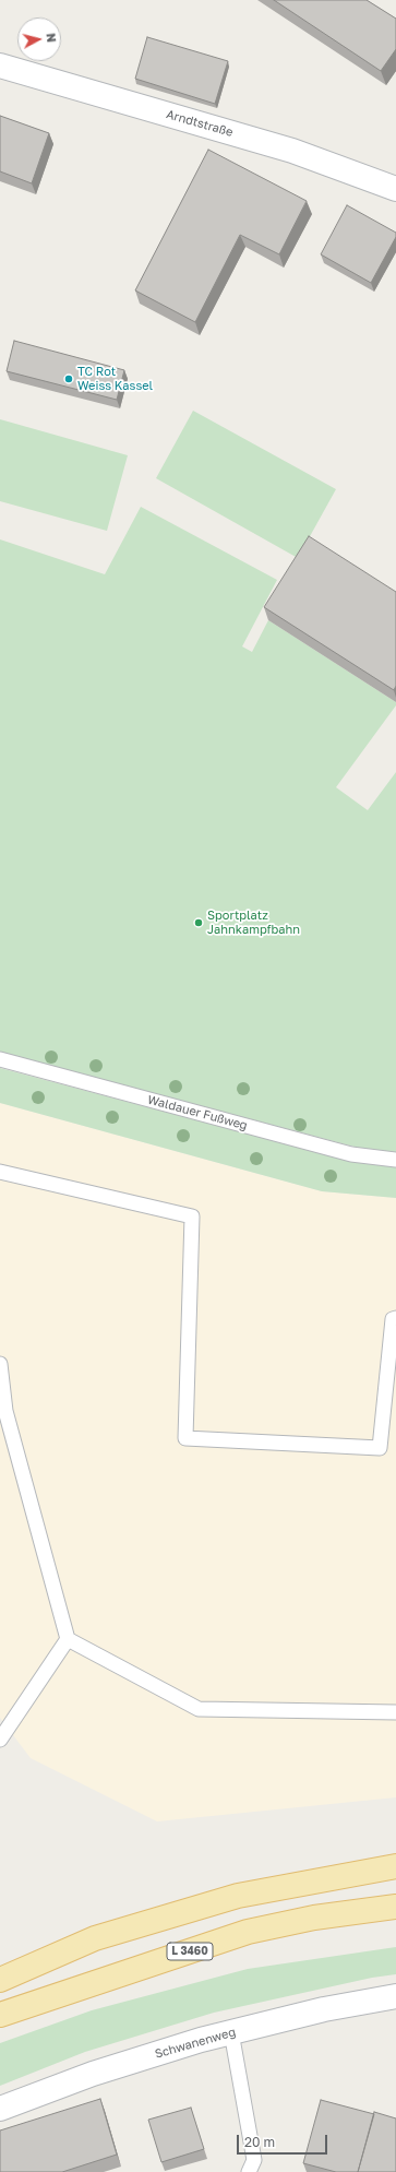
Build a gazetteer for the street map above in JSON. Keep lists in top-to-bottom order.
{
  "streets": {
    "main road": ["L 3460"],
    "street": ["Arndtstraße", "Schwanenweg"],
    "lane": ["Waldauer Fußweg"]
  },
  "places": ["TC Rot Weiss Kassel", "Sportplatz Jahnkampfbahn"],
  "scale_bar": "20 m",
  "north": "right"
}
